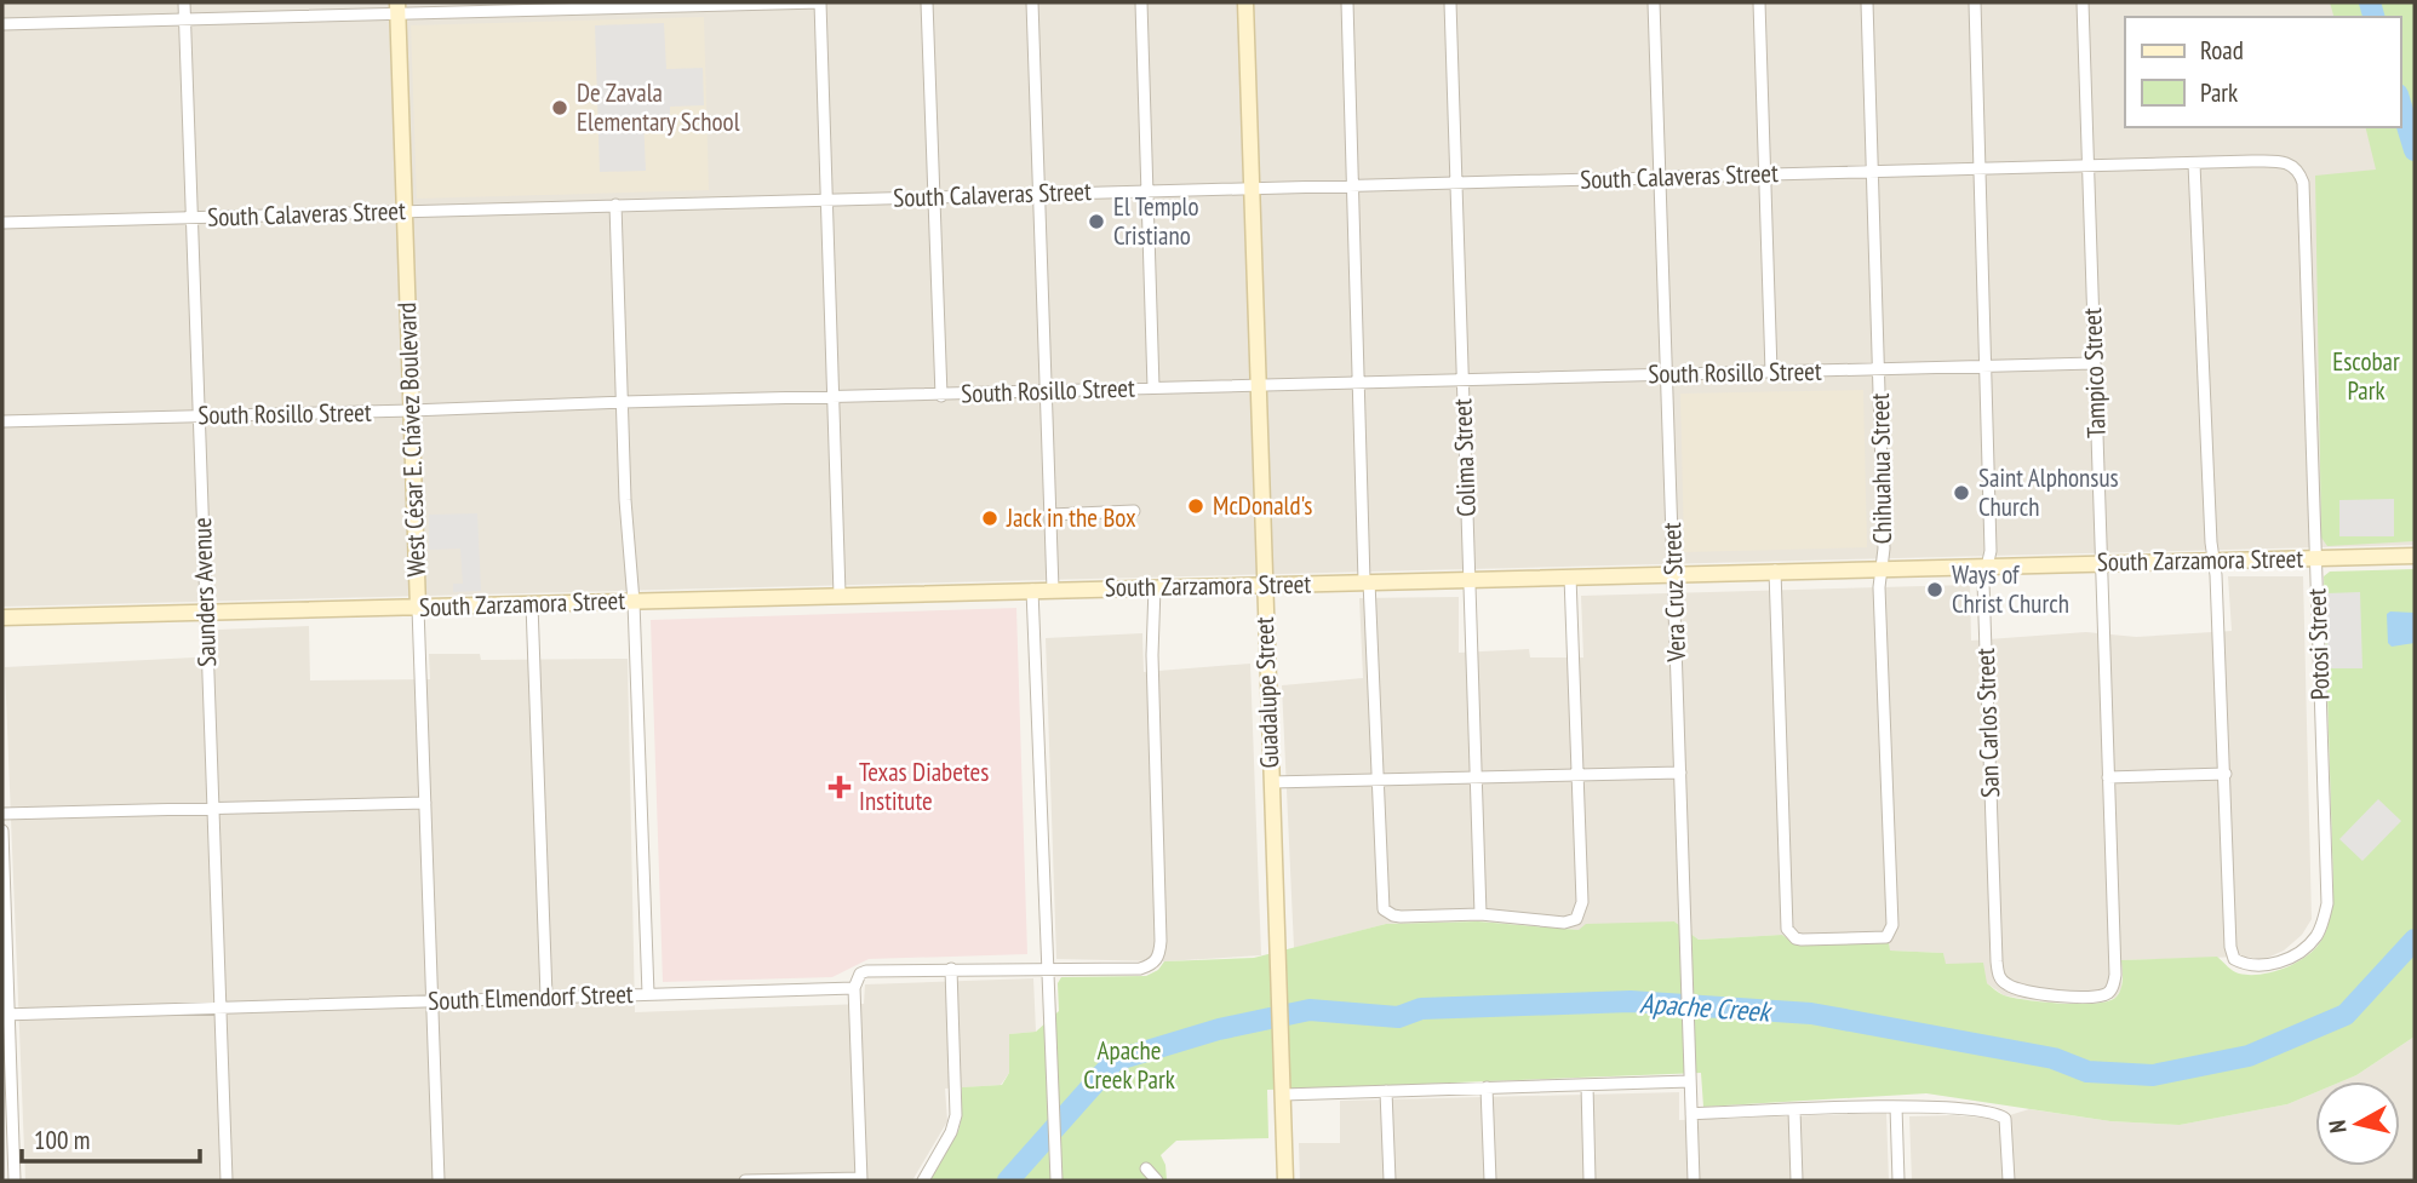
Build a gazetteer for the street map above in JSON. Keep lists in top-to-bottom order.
{
  "streets": {
    "main road": ["West César E. Chávez Boulevard", "South Zarzamora Street", "Guadalupe Street"],
    "street": [
      "South Calaveras Street",
      "South Rosillo Street",
      "Tampico Street",
      "Colima Street",
      "Chihuahua Street",
      "Saunders Avenue",
      "Vera Cruz Street",
      "Potosi Street",
      "San Carlos Street",
      "South Elmendorf Street"
    ]
  },
  "crossings": [
    ["South Calaveras Street", "Tampico Street"],
    ["South Calaveras Street", "West César E. Chávez Boulevard"],
    ["South Calaveras Street", "Colima Street"],
    ["South Calaveras Street", "Chihuahua Street"],
    ["South Calaveras Street", "Saunders Avenue"],
    ["South Calaveras Street", "Vera Cruz Street"],
    ["South Calaveras Street", "Potosi Street"],
    ["South Calaveras Street", "Guadalupe Street"],
    ["South Calaveras Street", "San Carlos Street"],
    ["South Rosillo Street", "Tampico Street"],
    ["South Rosillo Street", "West César E. Chávez Boulevard"],
    ["South Rosillo Street", "Colima Street"],
    ["South Rosillo Street", "Chihuahua Street"],
    ["South Rosillo Street", "Saunders Avenue"],
    ["South Rosillo Street", "Vera Cruz Street"],
    ["South Rosillo Street", "Guadalupe Street"],
    ["South Rosillo Street", "San Carlos Street"],
    ["Tampico Street", "South Zarzamora Street"],
    ["Tampico Street", "San Carlos Street"],
    ["West César E. Chávez Boulevard", "South Zarzamora Street"],
    ["West César E. Chávez Boulevard", "South Elmendorf Street"],
    ["Colima Street", "South Zarzamora Street"],
    ["Chihuahua Street", "South Zarzamora Street"],
    ["South Zarzamora Street", "Saunders Avenue"],
    ["South Zarzamora Street", "Vera Cruz Street"],
    ["South Zarzamora Street", "Potosi Street"],
    ["South Zarzamora Street", "Guadalupe Street"],
    ["South Zarzamora Street", "San Carlos Street"],
    ["South Zarzamora Street", "South Elmendorf Street"],
    ["Saunders Avenue", "South Elmendorf Street"]
  ],
  "water": ["Apache Creek"],
  "parks": ["Escobar Park", "Apache Creek Park"],
  "places": {
    "other": [
      "De Zavala Elementary School",
      "El Templo Cristiano",
      "Saint Alphonsus Church",
      "McDonald's",
      "Jack in the Box",
      "Ways of Christ Church"
    ],
    "health": ["Texas Diabetes Institute"]
  },
  "legend": ["Road", "Park"],
  "scale_bar": "100 m",
  "north": "left"
}
